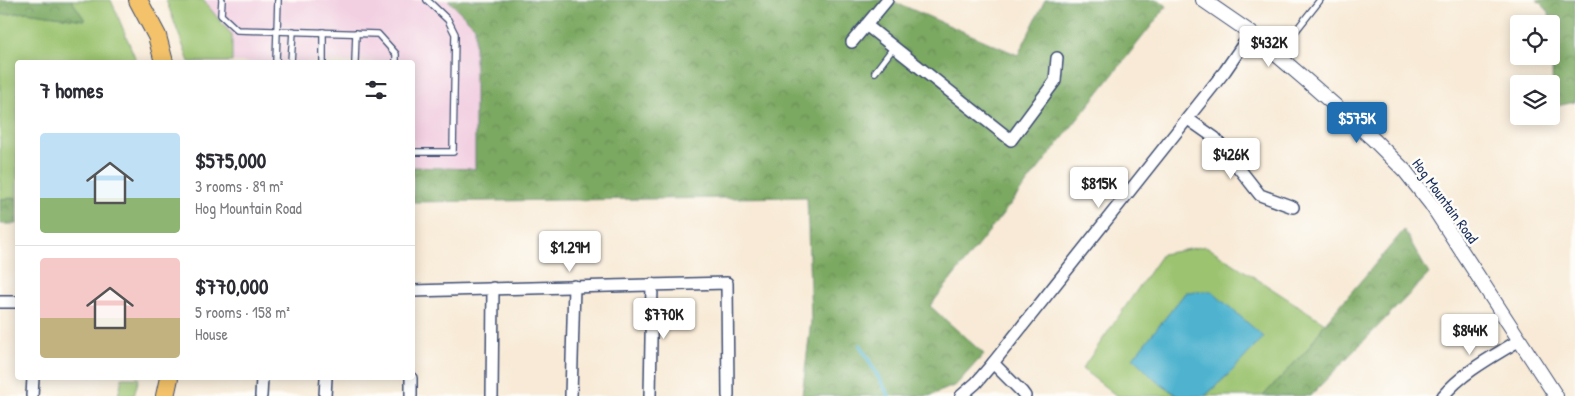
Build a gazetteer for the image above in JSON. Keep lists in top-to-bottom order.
{
  "streets": {
    "street": ["Hog Mountain Road"]
  },
  "page": {
    "price": [
      "$432K",
      "$575K",
      "$426K",
      "$815K",
      "$1.29M",
      "$770K",
      "$844K"
    ],
    "heading": "7 homes",
    "list": [
      {
        "name": "$575,000",
        "note": "3 rooms · 89 m² · Hog Mountain Road"
      },
      {
        "name": "$770,000",
        "note": "5 rooms · 158 m² · House"
      }
    ]
  }
}
